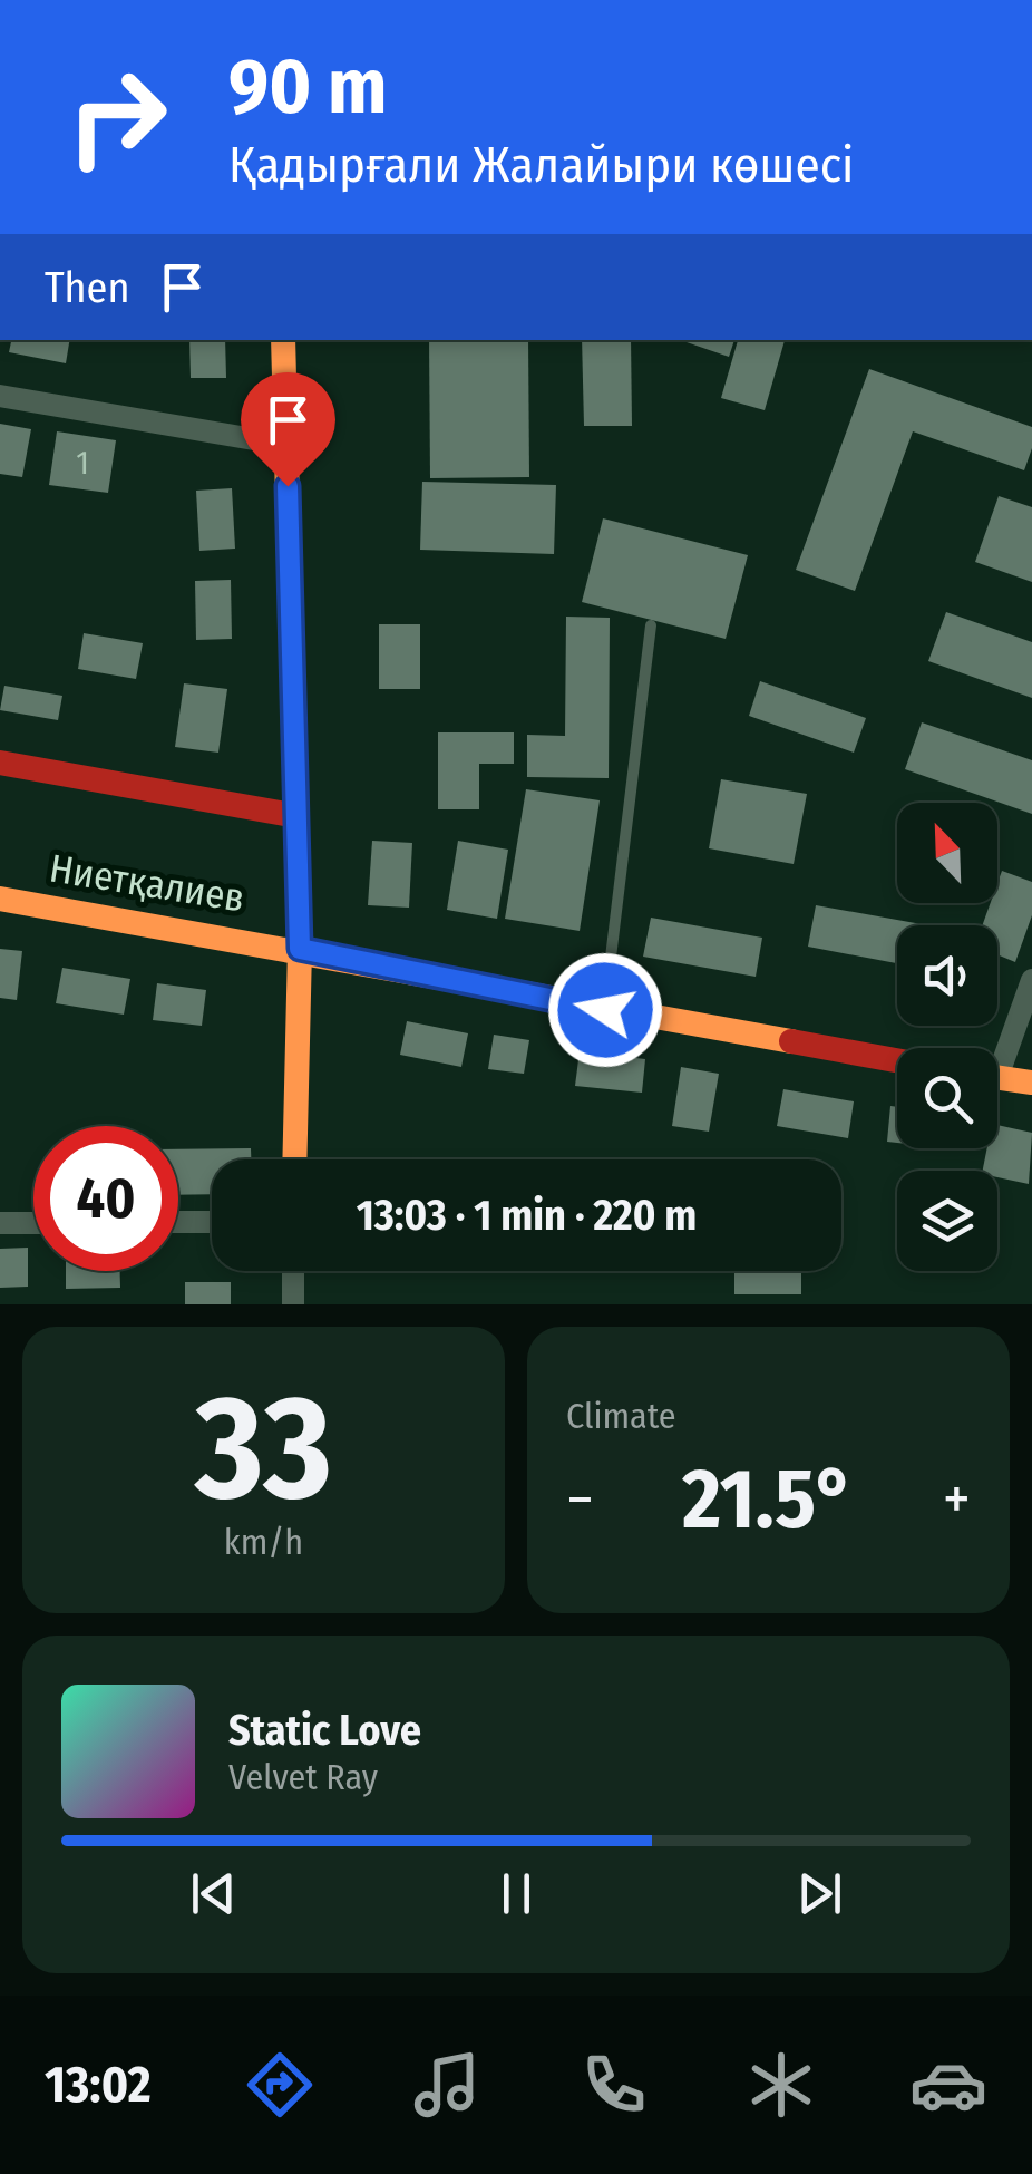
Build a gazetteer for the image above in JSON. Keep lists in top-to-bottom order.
{
  "streets": {
    "street": ["Ниетқалиев"]
  },
  "house_numbers": ["1"],
  "north": "top left",
  "page": {
    "turn": ["90 m", "Қадырғали Жалайыри көшесі"],
    "then": "Then",
    "limit": "40",
    "trip": "13:03 · 1 min · 220 m",
    "tile": [
      ["33", "km/h"],
      "Climate"
    ],
    "heat": ["−", "21.5°", "+"],
    "song": ["Static Love", "Velvet Ray"],
    "tabs": "13:02"
  }
}
